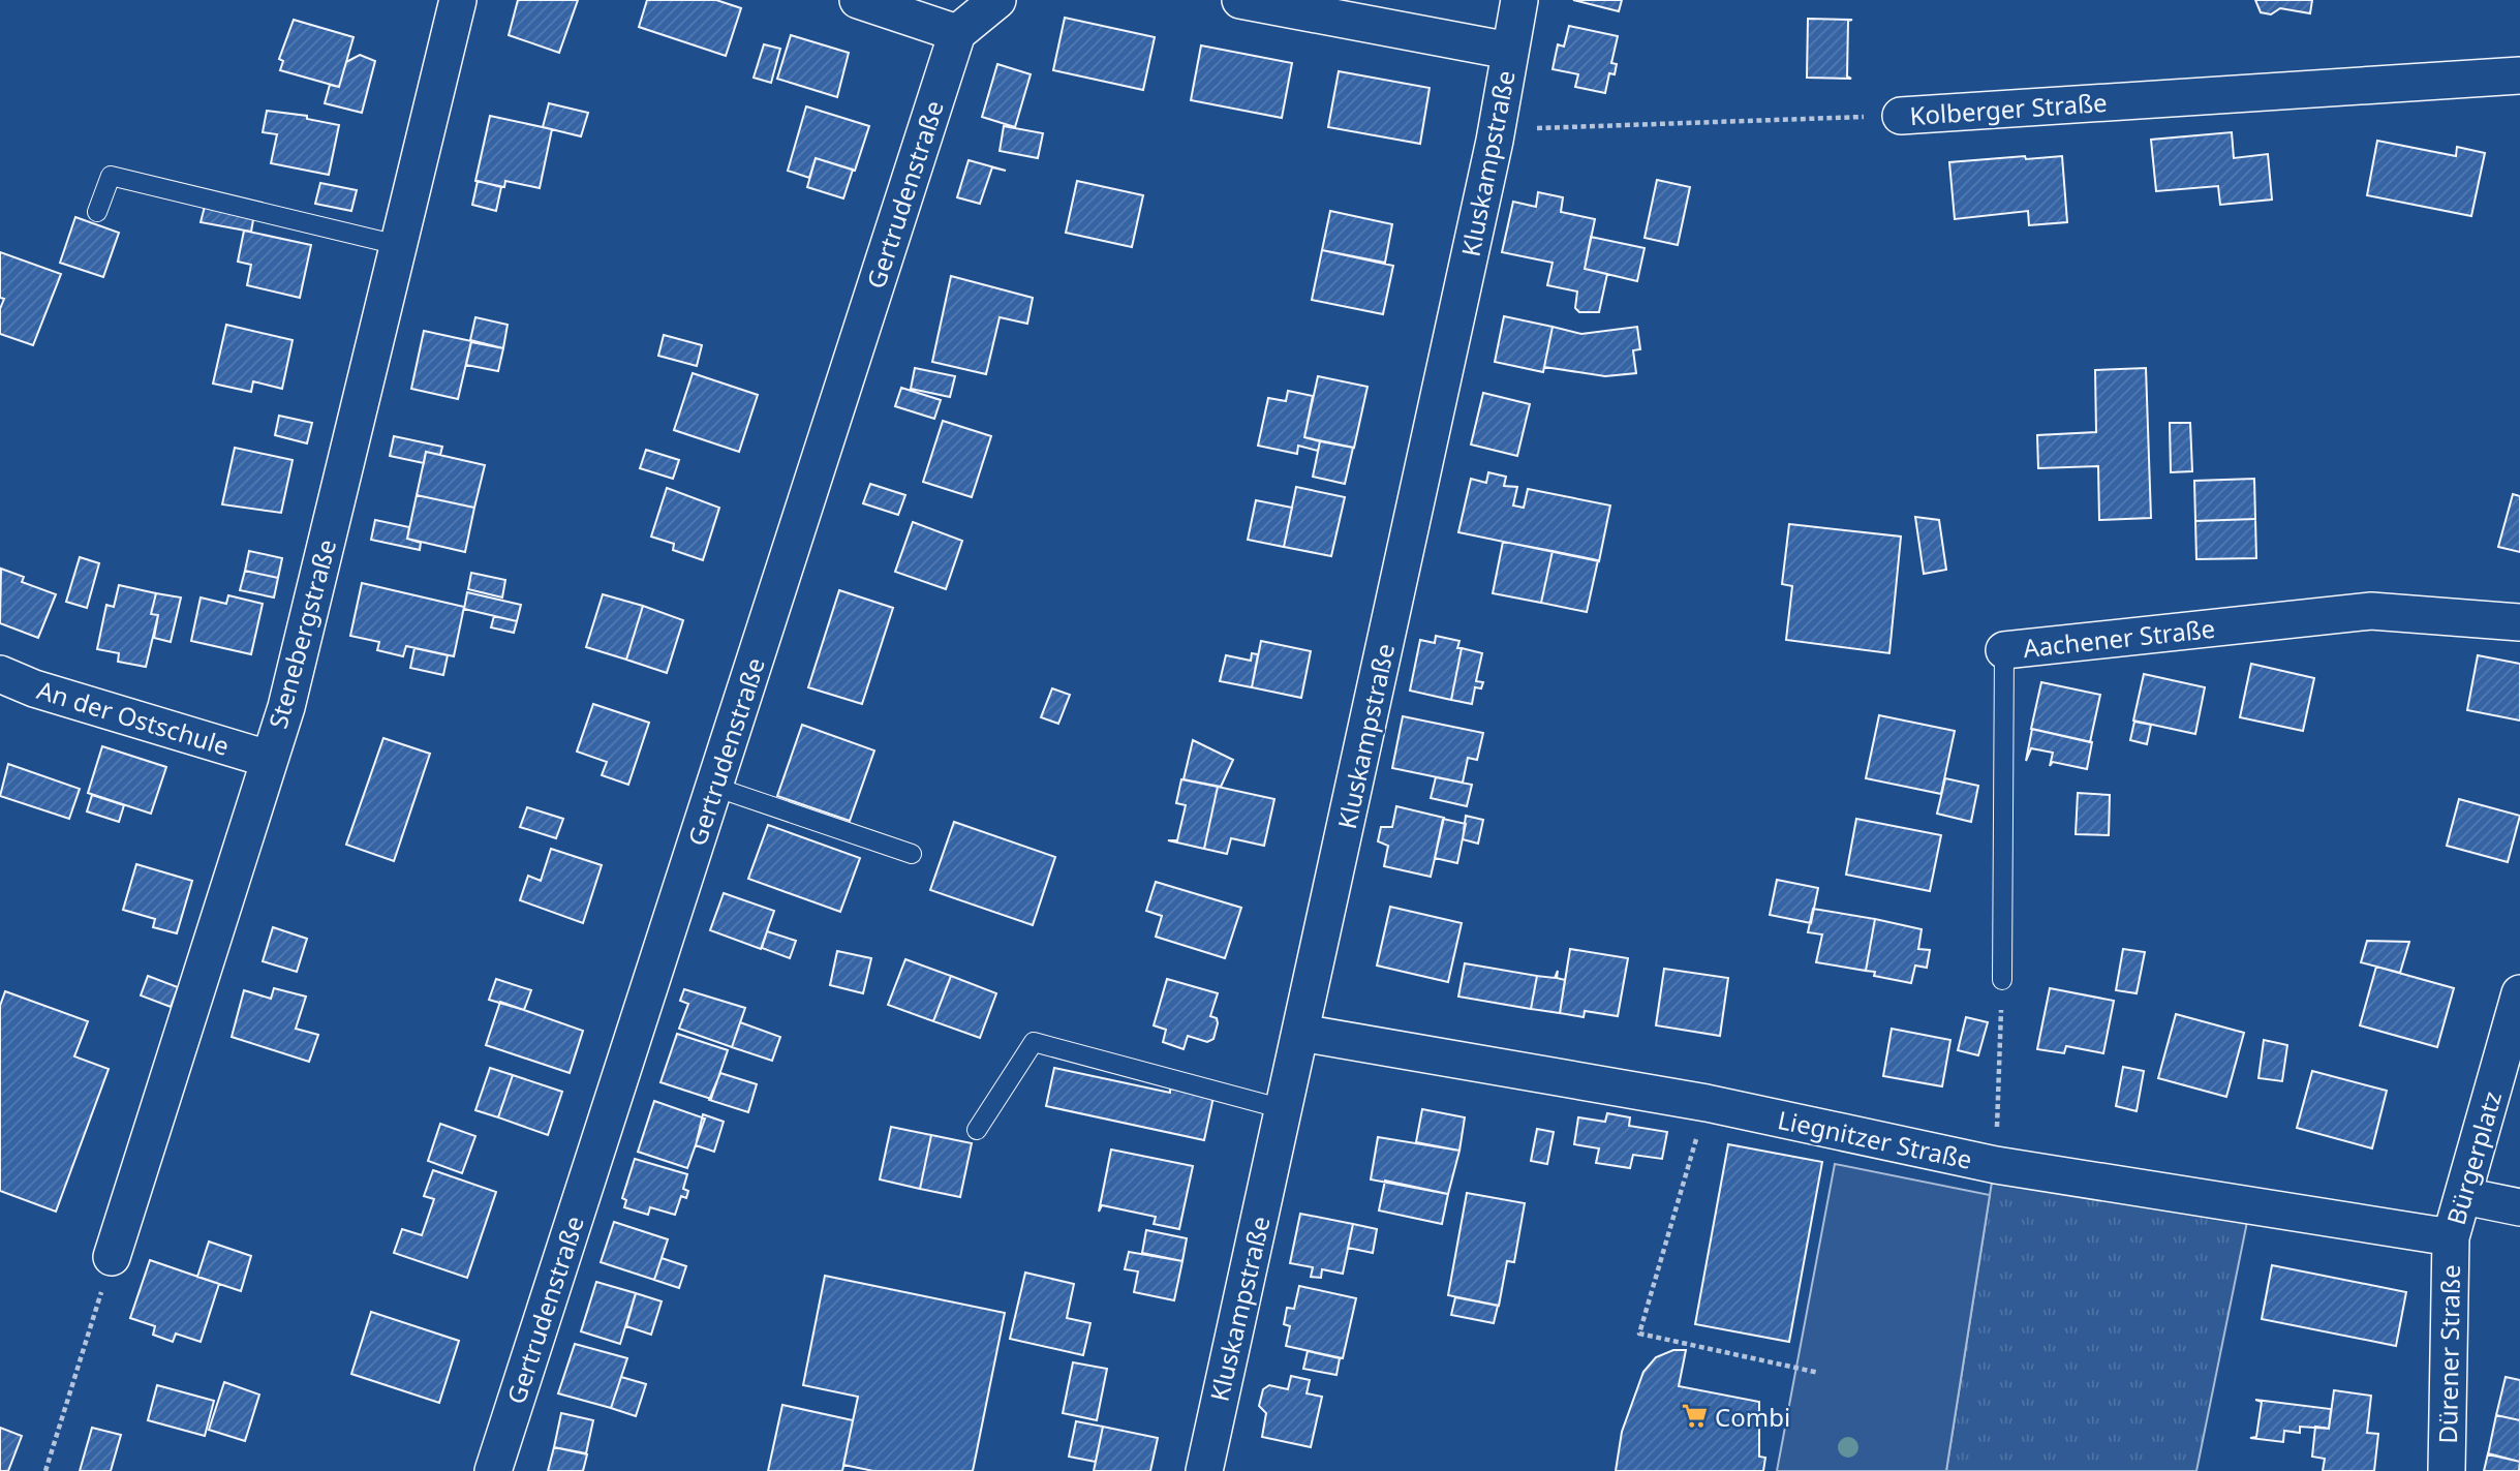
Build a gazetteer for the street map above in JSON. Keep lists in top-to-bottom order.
{
  "streets": {
    "street": [
      "Kolberger Straße",
      "Kluskampstraße",
      "Gertrudenstraße",
      "Stenebergstraße",
      "Aachener Straße",
      "An der Ostschule",
      "Liegnitzer Straße",
      "Bürgerplatz",
      "Dürener Straße"
    ]
  },
  "crossings": [
    ["Kolberger Straße", "Kluskampstraße"],
    ["Kluskampstraße", "Liegnitzer Straße"],
    ["Stenebergstraße", "An der Ostschule"],
    ["Liegnitzer Straße", "Bürgerplatz"],
    ["Liegnitzer Straße", "Dürener Straße"],
    ["Bürgerplatz", "Dürener Straße"]
  ],
  "places": {
    "supermarket": ["Combi"]
  }
}
